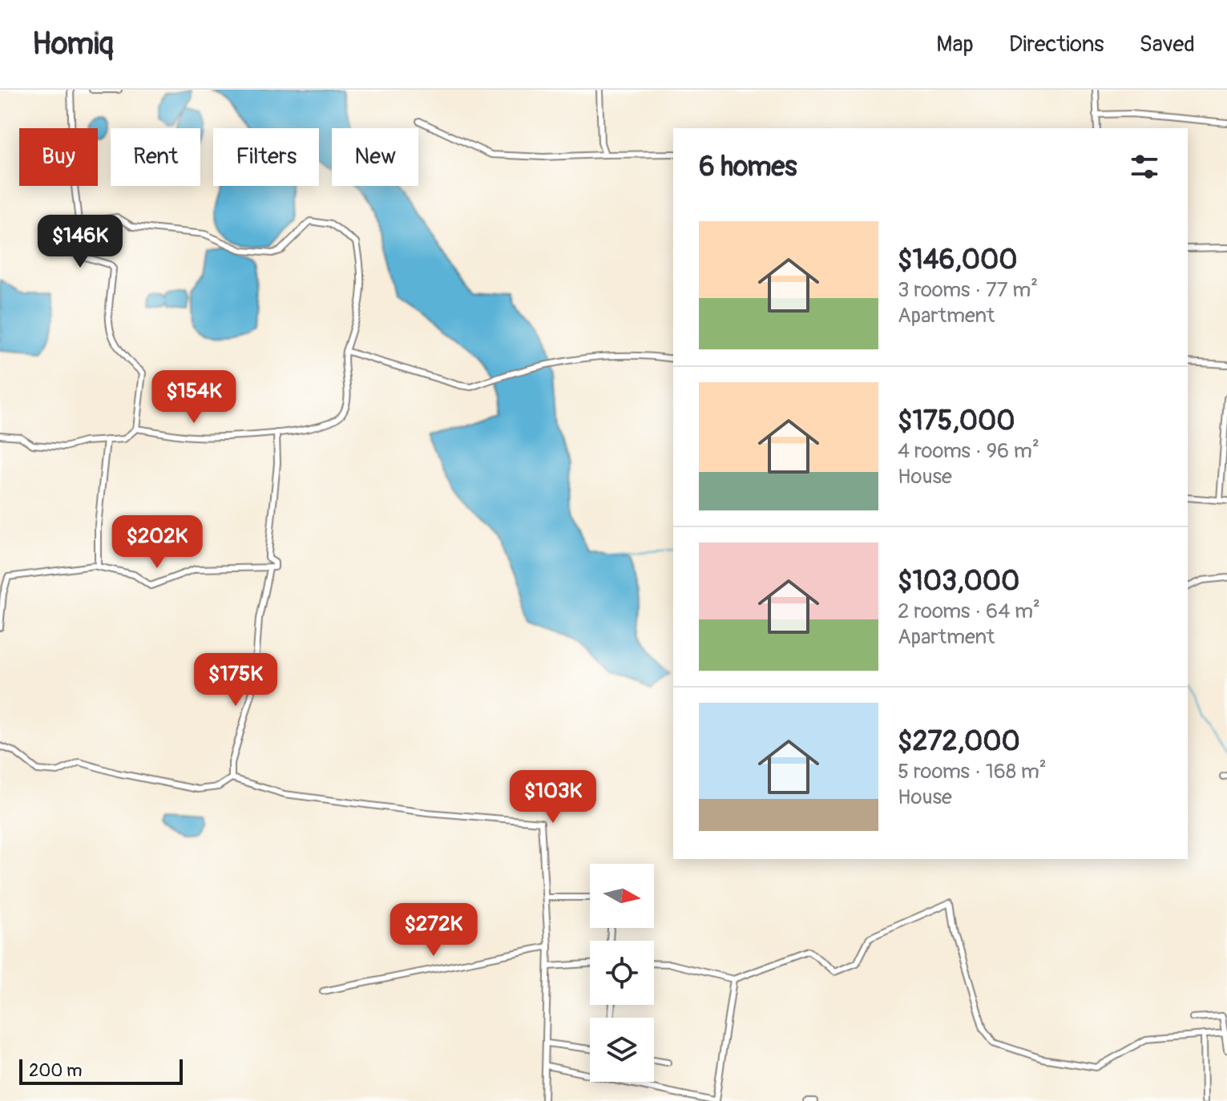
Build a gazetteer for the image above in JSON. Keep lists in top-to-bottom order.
{
  "scale_bar": "200 m",
  "north": "right",
  "page": {
    "header": "Homiq",
    "nav": ["Map", "Directions", "Saved"],
    "chip": [
      "Buy",
      "Rent",
      "Filters",
      "New"
    ],
    "heading": "6 homes",
    "list": [
      {
        "name": "$146,000",
        "note": "3 rooms · 77 m² · Apartment"
      },
      {
        "name": "$175,000",
        "note": "4 rooms · 96 m² · House"
      },
      {
        "name": "$103,000",
        "note": "2 rooms · 64 m² · Apartment"
      },
      {
        "name": "$272,000",
        "note": "5 rooms · 168 m² · House"
      }
    ],
    "price": [
      "$146K",
      "$154K",
      "$202K",
      "$175K",
      "$103K",
      "$272K"
    ],
    "scale": "200 m"
  }
}
